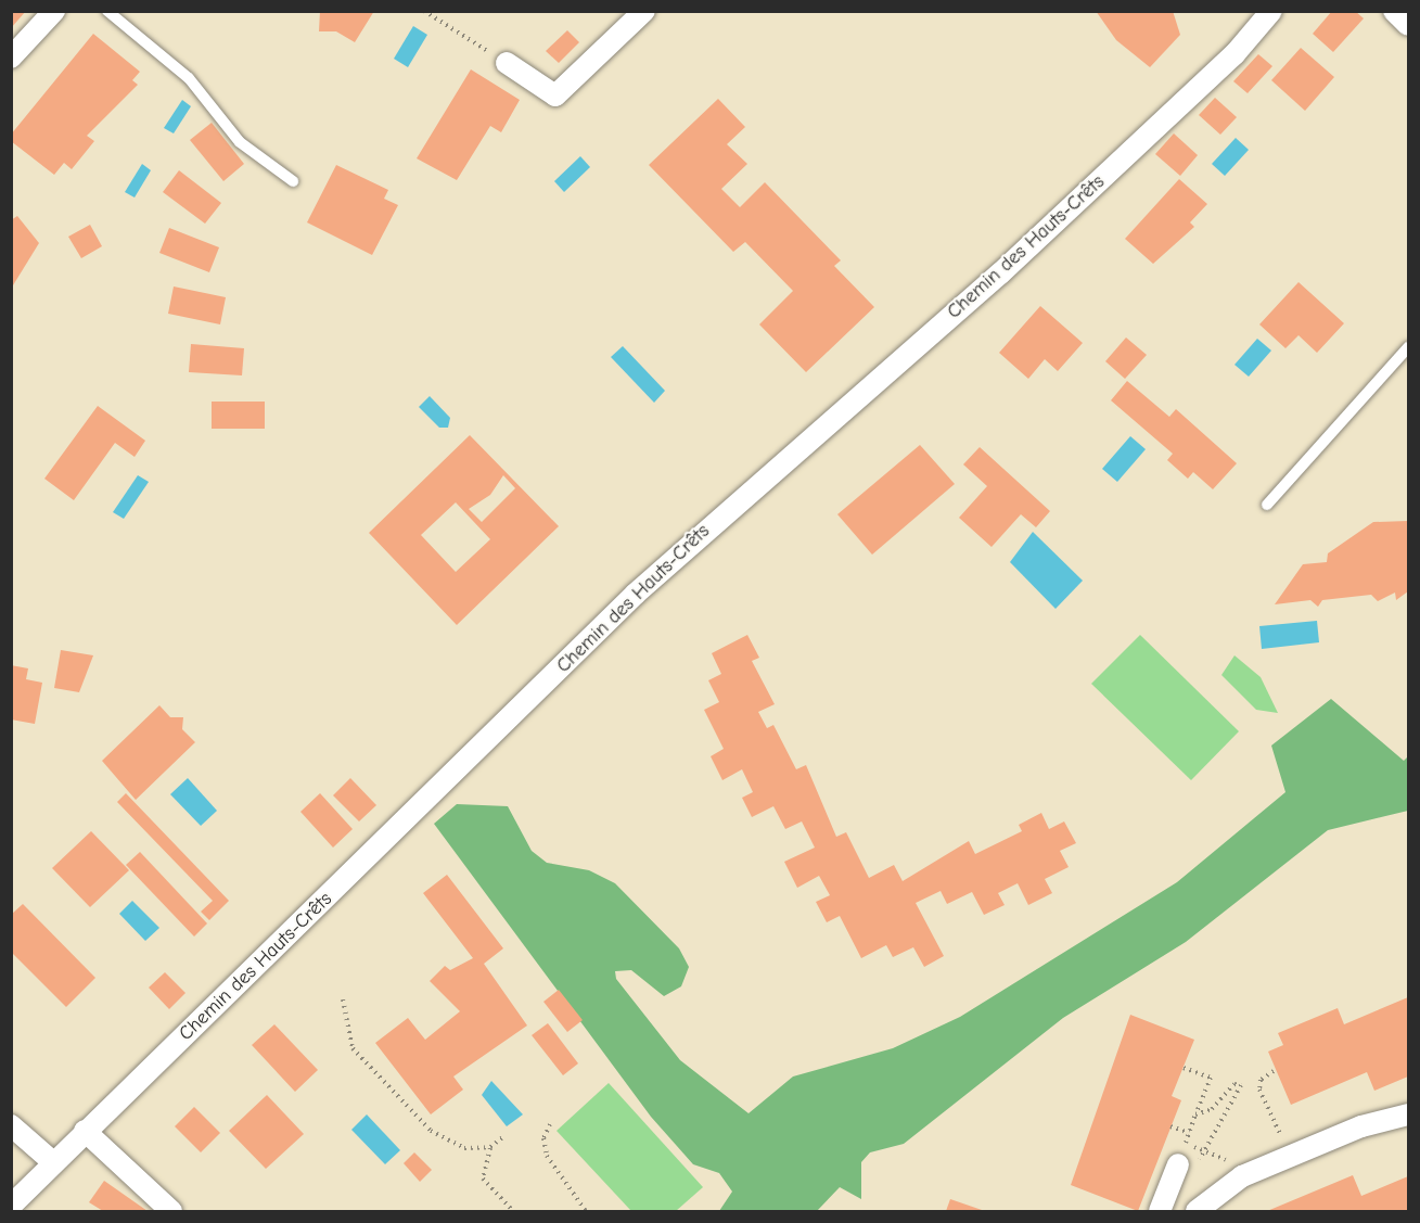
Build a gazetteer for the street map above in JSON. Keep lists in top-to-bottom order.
{
  "streets": {
    "street": ["Chemin des Hauts-Crêts"]
  }
}
